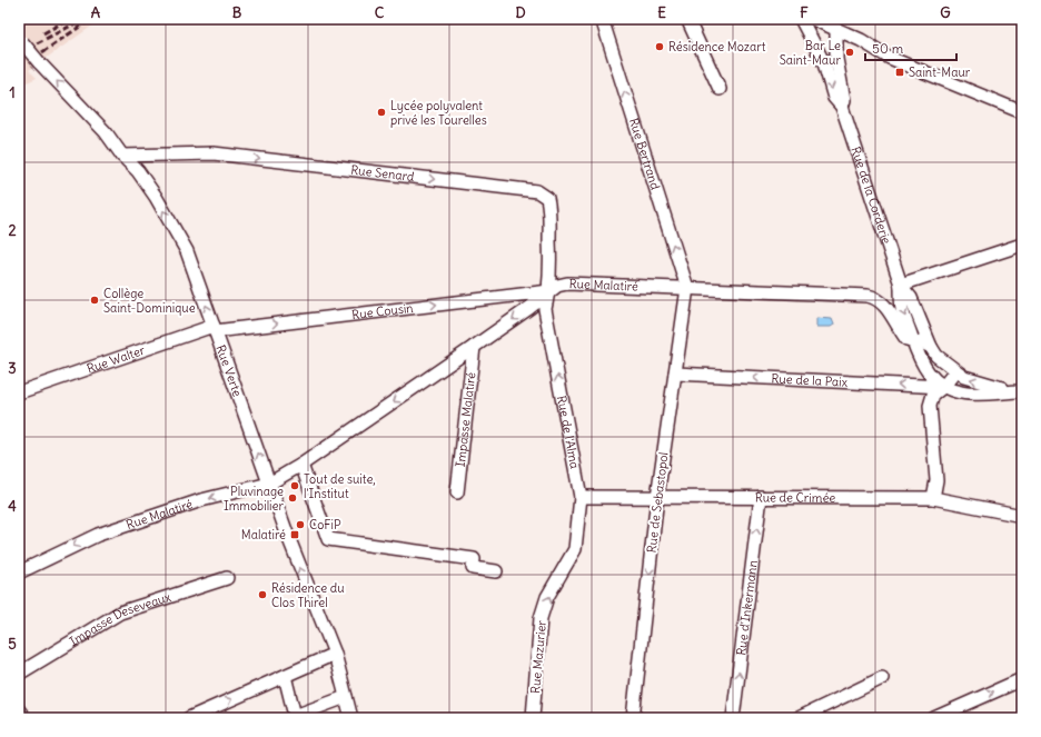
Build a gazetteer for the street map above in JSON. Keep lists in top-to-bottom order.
{
  "streets": {
    "street": [
      "Rue Bertrand",
      "Rue Senard",
      "Rue de la Corderie",
      "Rue Malatiré",
      "Rue Cousin",
      "Rue Walter",
      "Rue Verte",
      "Rue de la Paix",
      "Impasse Malatiré",
      "Rue de l'Alma",
      "Rue de Crimée",
      "Rue de Sebastopol",
      "Rue d'Inkermann",
      "Impasse Deseveaux",
      "Rue Mazurier"
    ]
  },
  "crossings": [
    ["Rue Bertrand", "Rue Malatiré"],
    ["Rue Bertrand", "Rue de Sebastopol"],
    ["Rue Senard", "Rue Malatiré"],
    ["Rue Senard", "Rue Cousin"],
    ["Rue Senard", "Rue Verte"],
    ["Rue Senard", "Rue de l'Alma"],
    ["Rue de la Corderie", "Rue Malatiré"],
    ["Rue de la Corderie", "Rue de la Paix"],
    ["Rue Malatiré", "Rue Cousin"],
    ["Rue Malatiré", "Rue Verte"],
    ["Rue Malatiré", "Impasse Malatiré"],
    ["Rue Malatiré", "Rue de l'Alma"],
    ["Rue Malatiré", "Rue de Sebastopol"],
    ["Rue Cousin", "Rue Walter"],
    ["Rue Cousin", "Rue Verte"],
    ["Rue Cousin", "Rue de l'Alma"],
    ["Rue Walter", "Rue Verte"],
    ["Rue de la Paix", "Rue de Sebastopol"],
    ["Rue de l'Alma", "Rue Mazurier"],
    ["Rue de Crimée", "Rue de Sebastopol"],
    ["Rue de Crimée", "Rue d'Inkermann"]
  ],
  "one_way": [
    "Rue Bertrand",
    "Rue Senard",
    "Rue Malatiré",
    "Rue Cousin",
    "Rue Verte",
    "Rue de la Paix",
    "Rue de l'Alma",
    "Rue de Sebastopol",
    "Rue d'Inkermann",
    "Rue Mazurier"
  ],
  "places": {
    "other": [
      "Résidence Mozart",
      "Bar Le Saint-Maur",
      "Lycée polyvalent privé les Tourelles",
      "Collège Saint-Dominique",
      "Tout de suite, l'Institut",
      "Pluvinage Immobilier",
      "CoFiP",
      "Résidence du Clos Thirel"
    ],
    "transit": ["Saint-Maur", "Malatiré"]
  },
  "scale_bar": "50 m",
  "grid": {
    "columns": [
      "A",
      "B",
      "C",
      "D",
      "E",
      "F",
      "G"
    ],
    "rows": [
      "1",
      "2",
      "3",
      "4",
      "5"
    ]
  }
}
